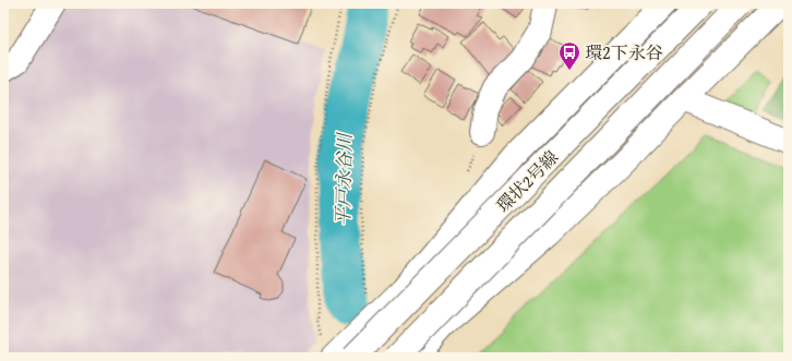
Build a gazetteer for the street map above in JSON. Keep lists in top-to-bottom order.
{
  "streets": {
    "main road": ["環状2号線"]
  },
  "water": ["平戸永谷川"],
  "places": {
    "bus stop": ["環2下永谷"]
  }
}
